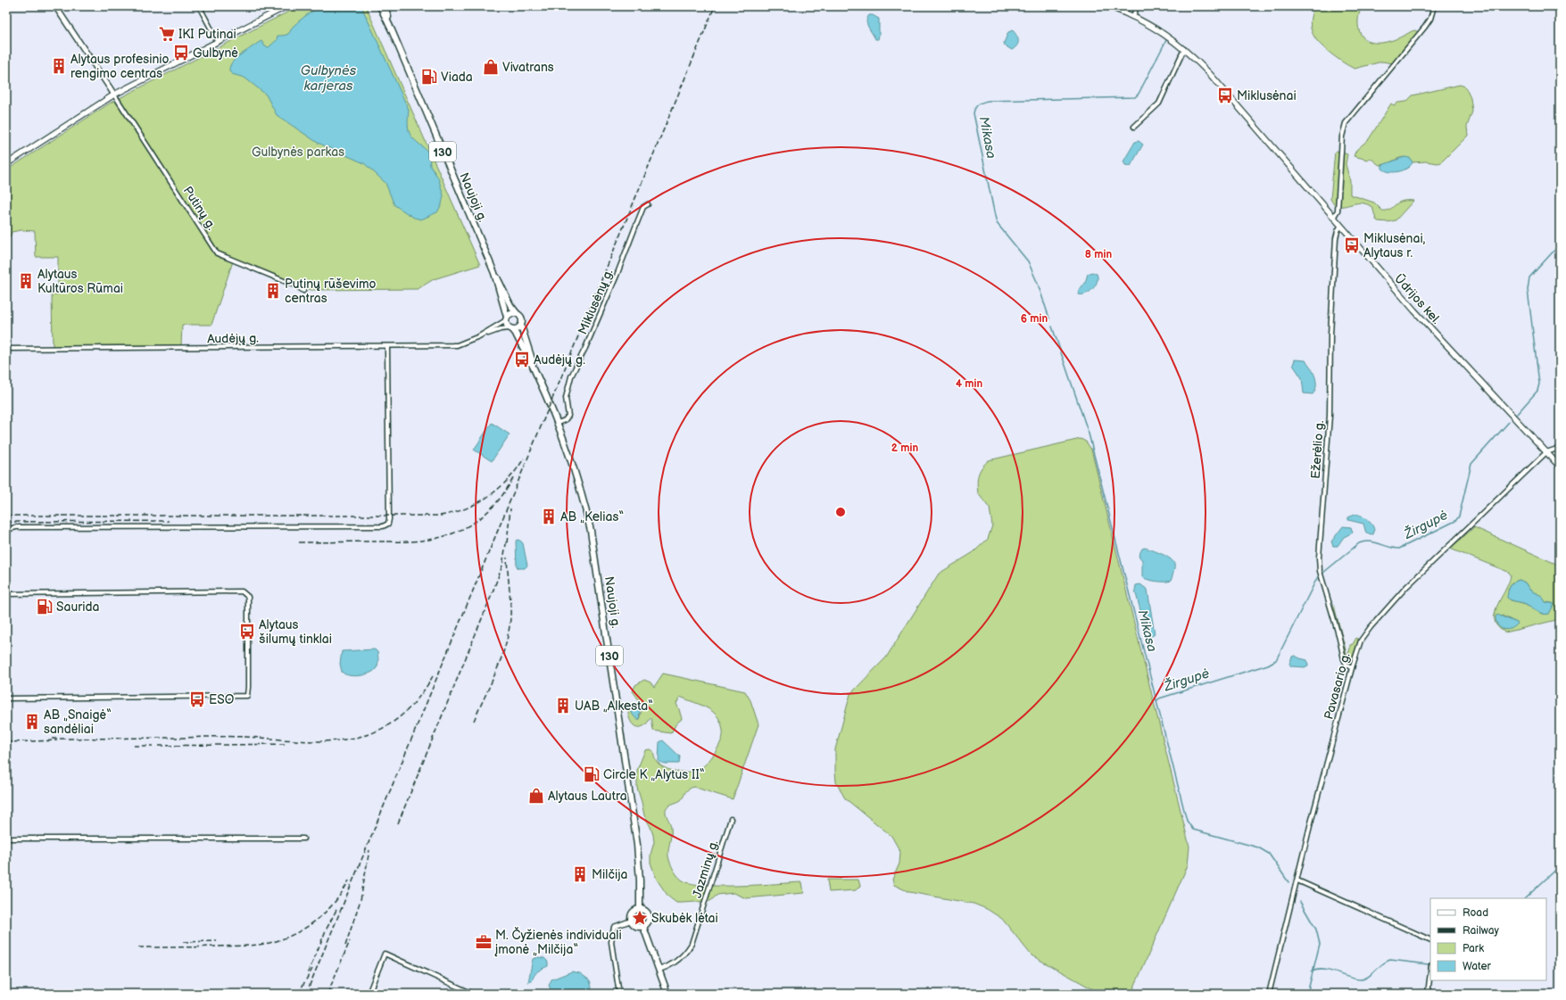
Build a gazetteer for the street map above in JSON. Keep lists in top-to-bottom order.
{
  "streets": {
    "main road": ["130", "Naujoji g.", "Ūdrijos kel."],
    "street": [
      "Putinų g.",
      "Miklusėnų g.",
      "Audėjų g.",
      "Ežerėlio g.",
      "Pavasario g.",
      "Jazminų g."
    ]
  },
  "crossings": [
    ["130", "Naujoji g."],
    ["130", "Audėjų g."],
    ["Naujoji g.", "Miklusėnų g."],
    ["Naujoji g.", "Audėjų g."],
    ["Ūdrijos kel.", "Ežerėlio g."],
    ["Ūdrijos kel.", "Pavasario g."],
    ["Ežerėlio g.", "Pavasario g."]
  ],
  "water": ["Gulbynės karjeras", "Mikasa", "Žirgupė"],
  "parks": ["Gulbynės parkas"],
  "places": {
    "supermarket": ["IKI Putinai"],
    "bus stop": [
      "Gulbynė",
      "Miklusėnai",
      "Miklusėnai, Alytaus r.",
      "Audėjų g.",
      "Alytaus šilumų tinklai",
      "ESO"
    ],
    "building": [
      "Alytaus profesinio rengimo centras",
      "Alytaus Kultūros Rūmai",
      "Putinų rūševimo centras",
      "AB „Kelias“",
      "UAB „Alkesta“",
      "AB „Snaigė“ sandėliai",
      "Milčija"
    ],
    "shop": ["Vivatrans", "Alytaus Lautra"],
    "fuel station": ["Viada", "Saurida", "Circle K „Alytus II“"],
    "place": ["Skubėk lėtai"],
    "office": ["M. Čyžienės individuali įmonė „Milčija“"]
  },
  "legend": [
    "Road",
    "Railway",
    "Park",
    "Water"
  ],
  "rings": [
    "8 min",
    "6 min",
    "4 min",
    "2 min"
  ]
}
